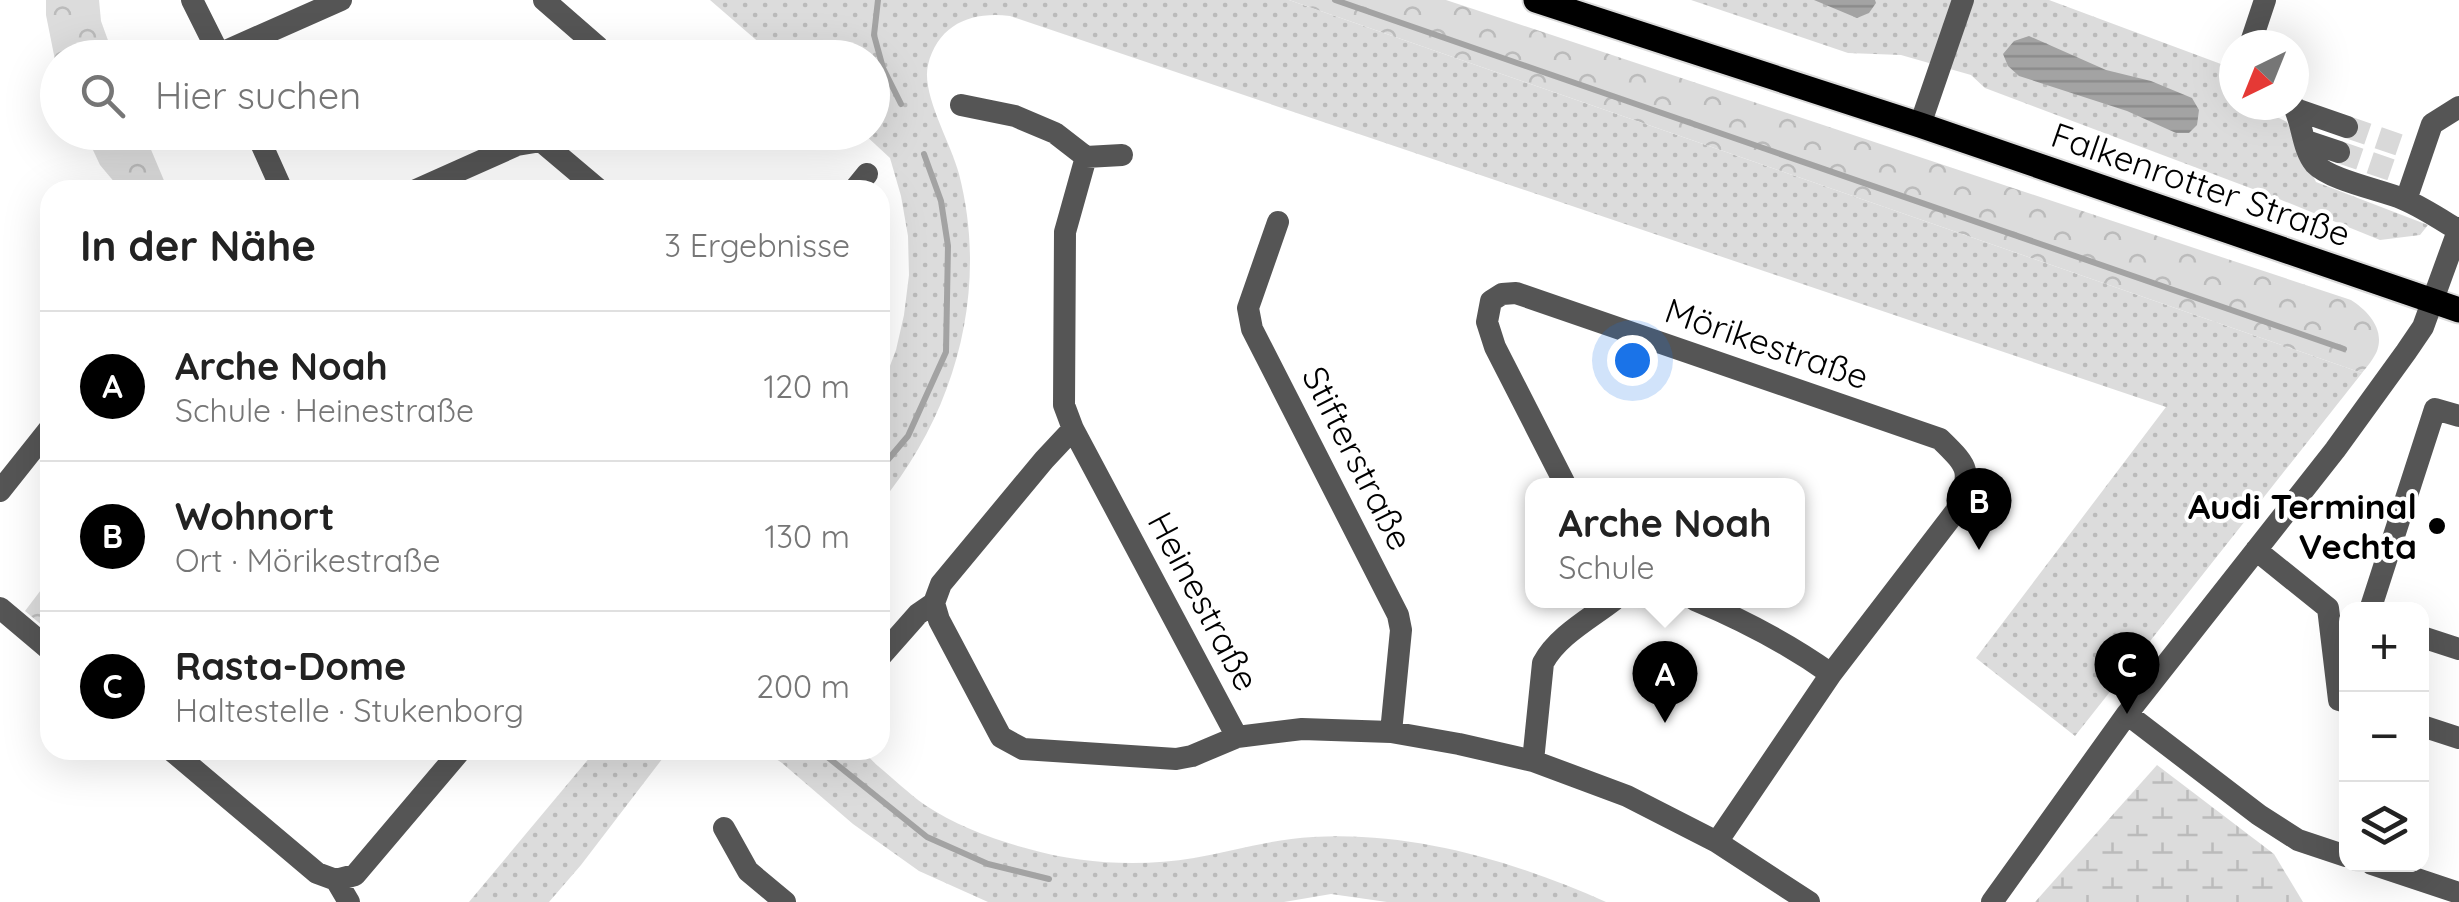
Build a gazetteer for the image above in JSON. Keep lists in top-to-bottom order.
{
  "streets": {
    "main road": ["Falkenrotter Straße"],
    "street": ["Mörikestraße", "Stifterstraße", "Heinestraße"]
  },
  "crossings": [
    ["Mörikestraße", "Heinestraße"],
    ["Stifterstraße", "Heinestraße"]
  ],
  "places": ["Audi Terminal Vechta"],
  "north": "bottom left",
  "page": {
    "search": "Hier suchen",
    "heading": ["In der Nähe", "3 Ergebnisse"],
    "list": [
      {
        "mark": "A",
        "name": "Arche Noah",
        "note": "Schule · Heinestraße",
        "value": "120 m"
      },
      {
        "mark": "B",
        "name": "Wohnort",
        "note": "Ort · Mörikestraße",
        "value": "130 m"
      },
      {
        "mark": "C",
        "name": "Rasta-Dome",
        "note": "Haltestelle · Stukenborg",
        "value": "200 m"
      }
    ],
    "pins": ["B", "C", "A"],
    "popup": ["Arche Noah", "Schule"],
    "map_buttons": ["+", "−"]
  }
}
